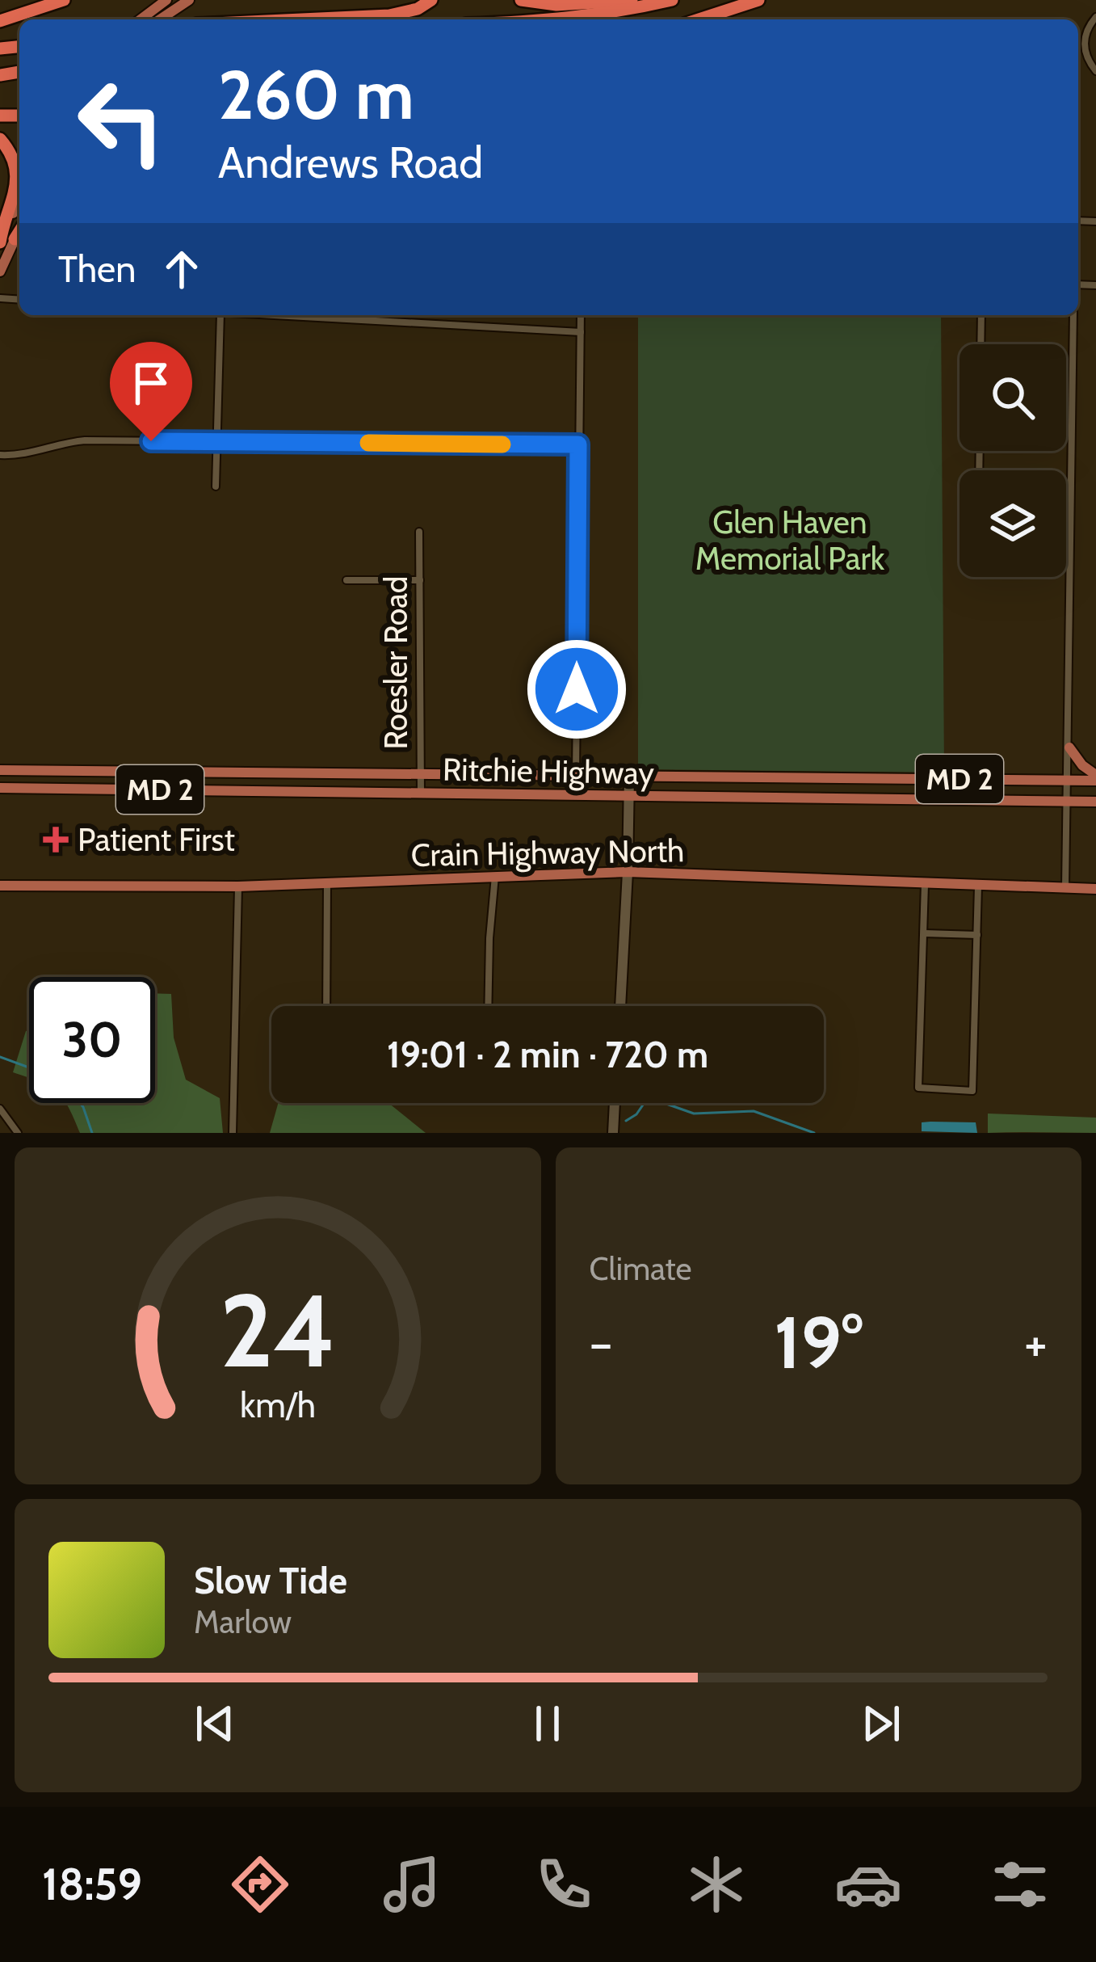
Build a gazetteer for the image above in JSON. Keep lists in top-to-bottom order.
{
  "streets": {
    "main road": ["Ritchie Highway", "MD 2", "Crain Highway North"],
    "street": ["Roesler Road"]
  },
  "crossings": [
    ["Roesler Road", "Ritchie Highway"]
  ],
  "parks": ["Glen Haven Memorial Park"],
  "places": {
    "health": ["Patient First"]
  },
  "page": {
    "turn": ["260 m", "Andrews Road"],
    "then": "Then",
    "limit": "30",
    "trip": "19:01 · 2 min · 720 m",
    "tile": "Climate",
    "heat": ["−", "19°", "+"],
    "song": ["Slow Tide", "Marlow"],
    "tabs": "18:59",
    "gauge": ["24", "km/h"]
  }
}
